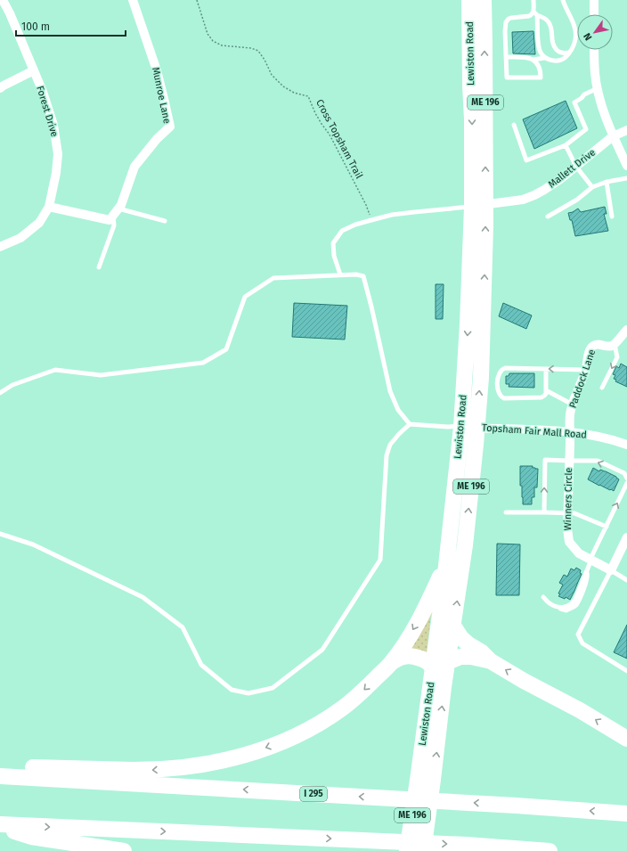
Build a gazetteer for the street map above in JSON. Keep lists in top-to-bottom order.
{
  "streets": {
    "highway": ["Lewiston Road", "ME 196", "I 295"],
    "street": [
      "Munroe Lane",
      "Forest Drive",
      "Mallett Drive",
      "Paddock Lane",
      "Topsham Fair Mall Road",
      "Winners Circle"
    ],
    "path": ["Cross Topsham Trail"]
  },
  "crossings": [
    ["Lewiston Road", "Mallett Drive"],
    ["Lewiston Road", "Topsham Fair Mall Road"],
    ["Paddock Lane", "Topsham Fair Mall Road"],
    ["Paddock Lane", "Winners Circle"],
    ["Topsham Fair Mall Road", "Winners Circle"]
  ],
  "scale_bar": "100 m",
  "north": "bottom left"
}
